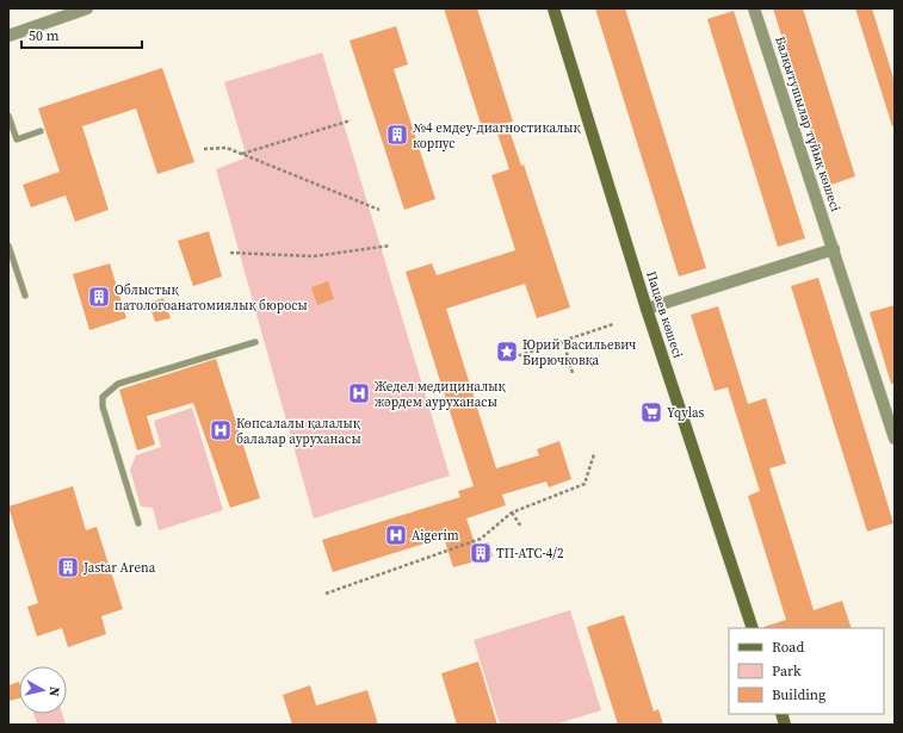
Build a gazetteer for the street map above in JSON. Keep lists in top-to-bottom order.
{
  "streets": {
    "main road": ["Пацаев көшесі"],
    "street": ["Балқытушылар тұйық көшесі"]
  },
  "places": {
    "building": [
      "№4 емдеу-диагностикалық корпус",
      "Облыстық патологоанатомиялық бюросы",
      "ТП-АТС-4/2",
      "Jastar Arena"
    ],
    "place": ["Юрий Васильевич Бирючковқа"],
    "hospital": ["Жедел медициналық жәрдем ауруханасы", "Көпсалалы қалалық балалар ауруханасы", "Aigerim"],
    "supermarket": ["Yqylas"]
  },
  "legend": ["Road", "Park", "Building"],
  "scale_bar": "50 m",
  "north": "right"
}
